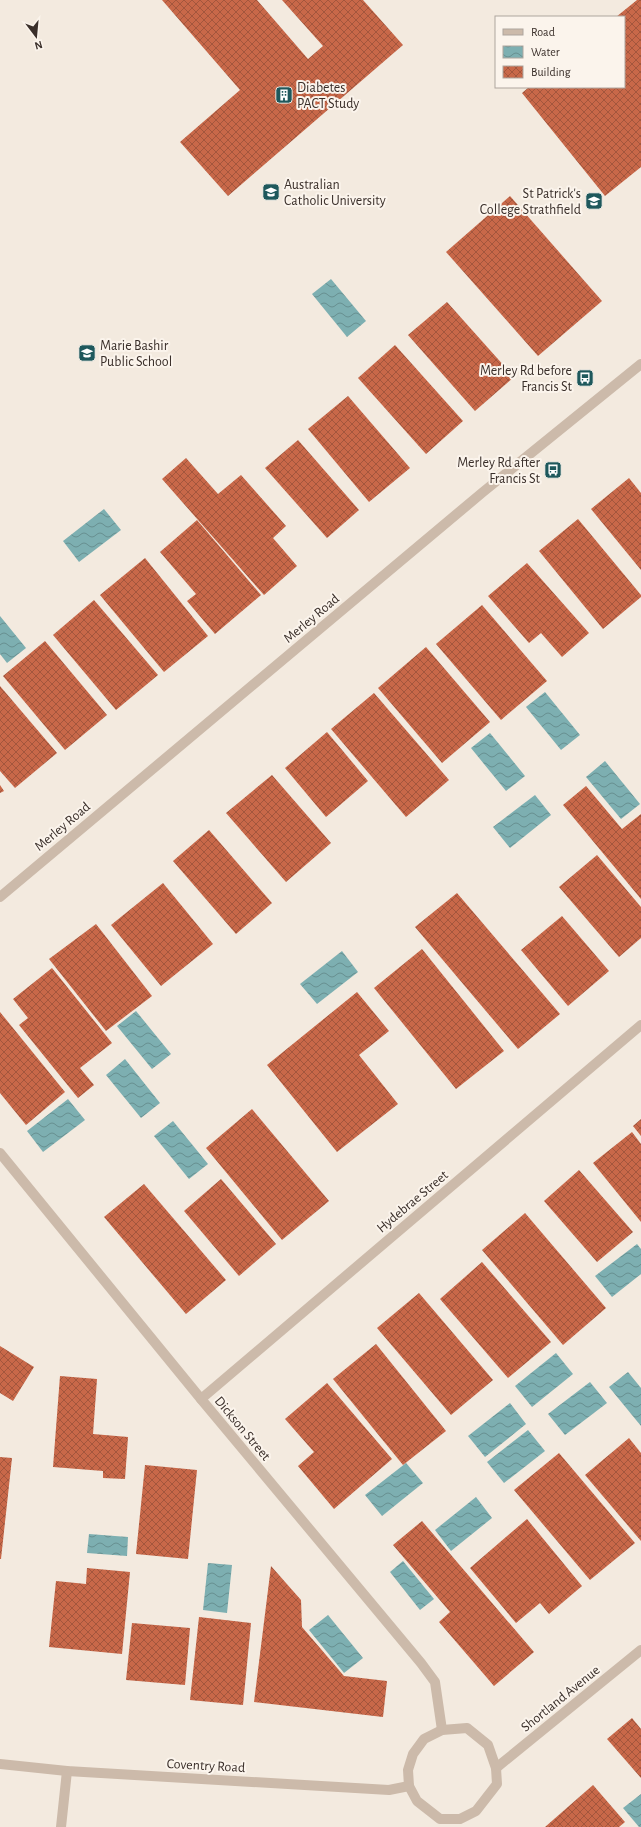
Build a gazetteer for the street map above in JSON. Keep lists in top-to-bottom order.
{
  "streets": {
    "street": [
      "Merley Road",
      "Hydebrae Street",
      "Dickson Street",
      "Shortland Avenue",
      "Coventry Road"
    ]
  },
  "crossings": [
    ["Hydebrae Street", "Dickson Street"],
    ["Dickson Street", "Shortland Avenue"],
    ["Dickson Street", "Coventry Road"],
    ["Shortland Avenue", "Coventry Road"]
  ],
  "places": {
    "building": ["Diabetes PACT Study"],
    "school or university": ["Australian Catholic University", "St Patrick's College Strathfield", "Marie Bashir Public School"],
    "bus stop": ["Merley Rd before Francis St", "Merley Rd after Francis St"]
  },
  "legend": ["Road", "Water", "Building"],
  "north": "bottom"
}
